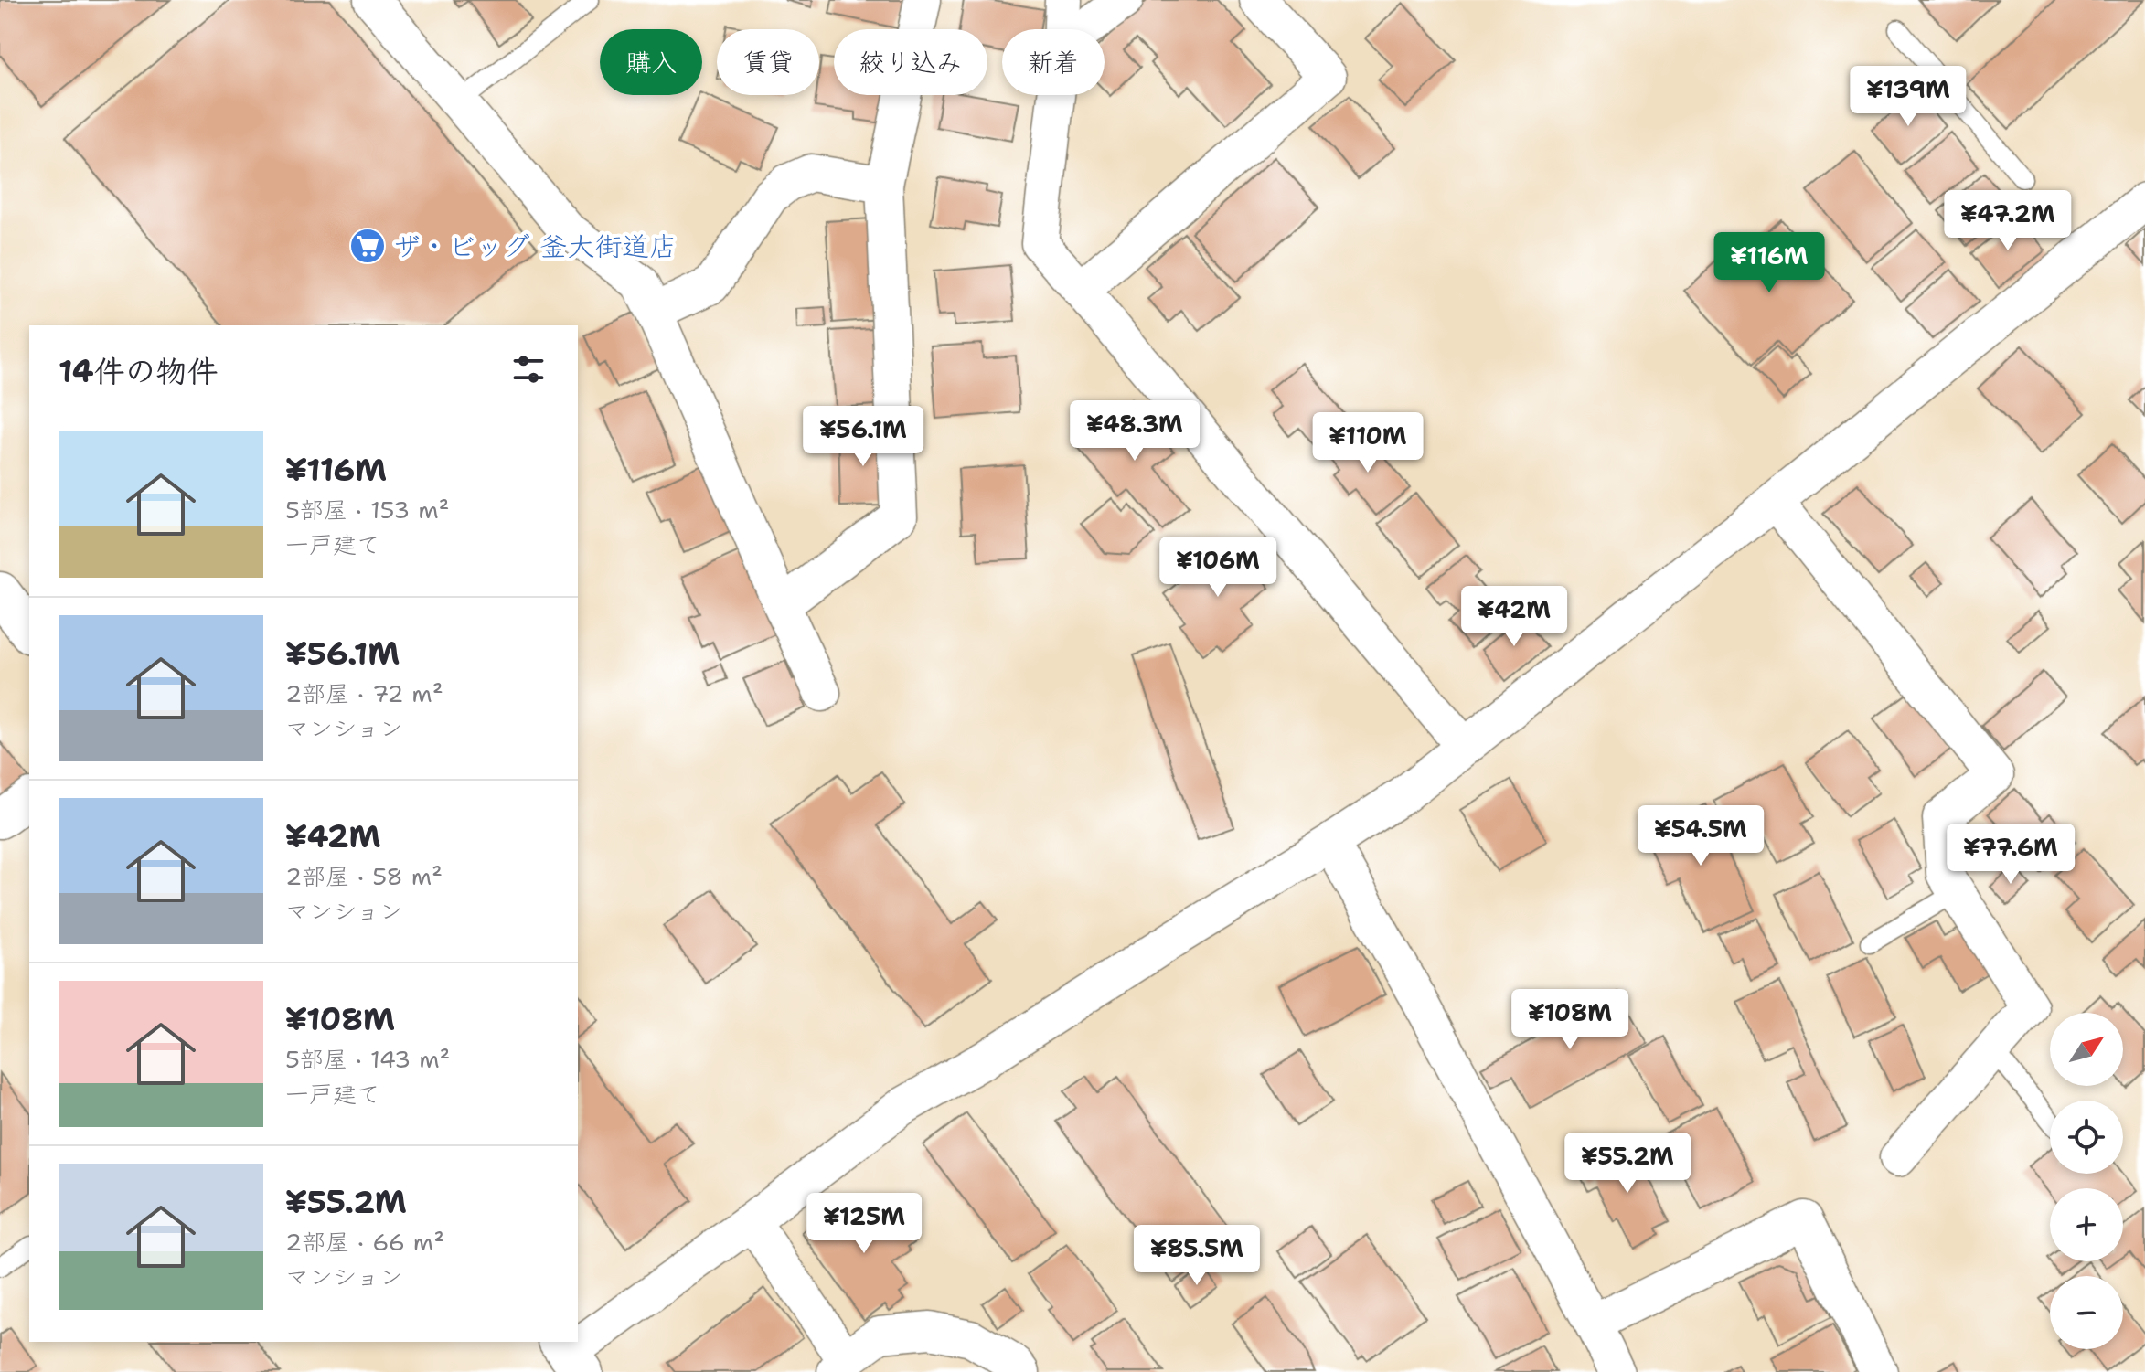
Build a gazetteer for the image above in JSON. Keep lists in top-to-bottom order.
{
  "places": {
    "supermarket": ["ザ・ビッグ 釜大街道店"]
  },
  "north": "top right",
  "page": {
    "chip": [
      "購入",
      "賃貸",
      "絞り込み",
      "新着"
    ],
    "price": [
      "¥139M",
      "¥47.2M",
      "¥116M",
      "¥48.3M",
      "¥56.1M",
      "¥110M",
      "¥106M",
      "¥42M",
      "¥54.5M",
      "¥77.6M",
      "¥108M",
      "¥55.2M",
      "¥125M",
      "¥85.5M"
    ],
    "heading": "14件の物件",
    "list": [
      {
        "name": "¥116M",
        "note": "5部屋 · 153 m² · 一戸建て"
      },
      {
        "name": "¥56.1M",
        "note": "2部屋 · 72 m² · マンション"
      },
      {
        "name": "¥42M",
        "note": "2部屋 · 58 m² · マンション"
      },
      {
        "name": "¥108M",
        "note": "5部屋 · 143 m² · 一戸建て"
      },
      {
        "name": "¥55.2M",
        "note": "2部屋 · 66 m² · マンション"
      }
    ],
    "map_buttons": ["+", "−"]
  }
}
